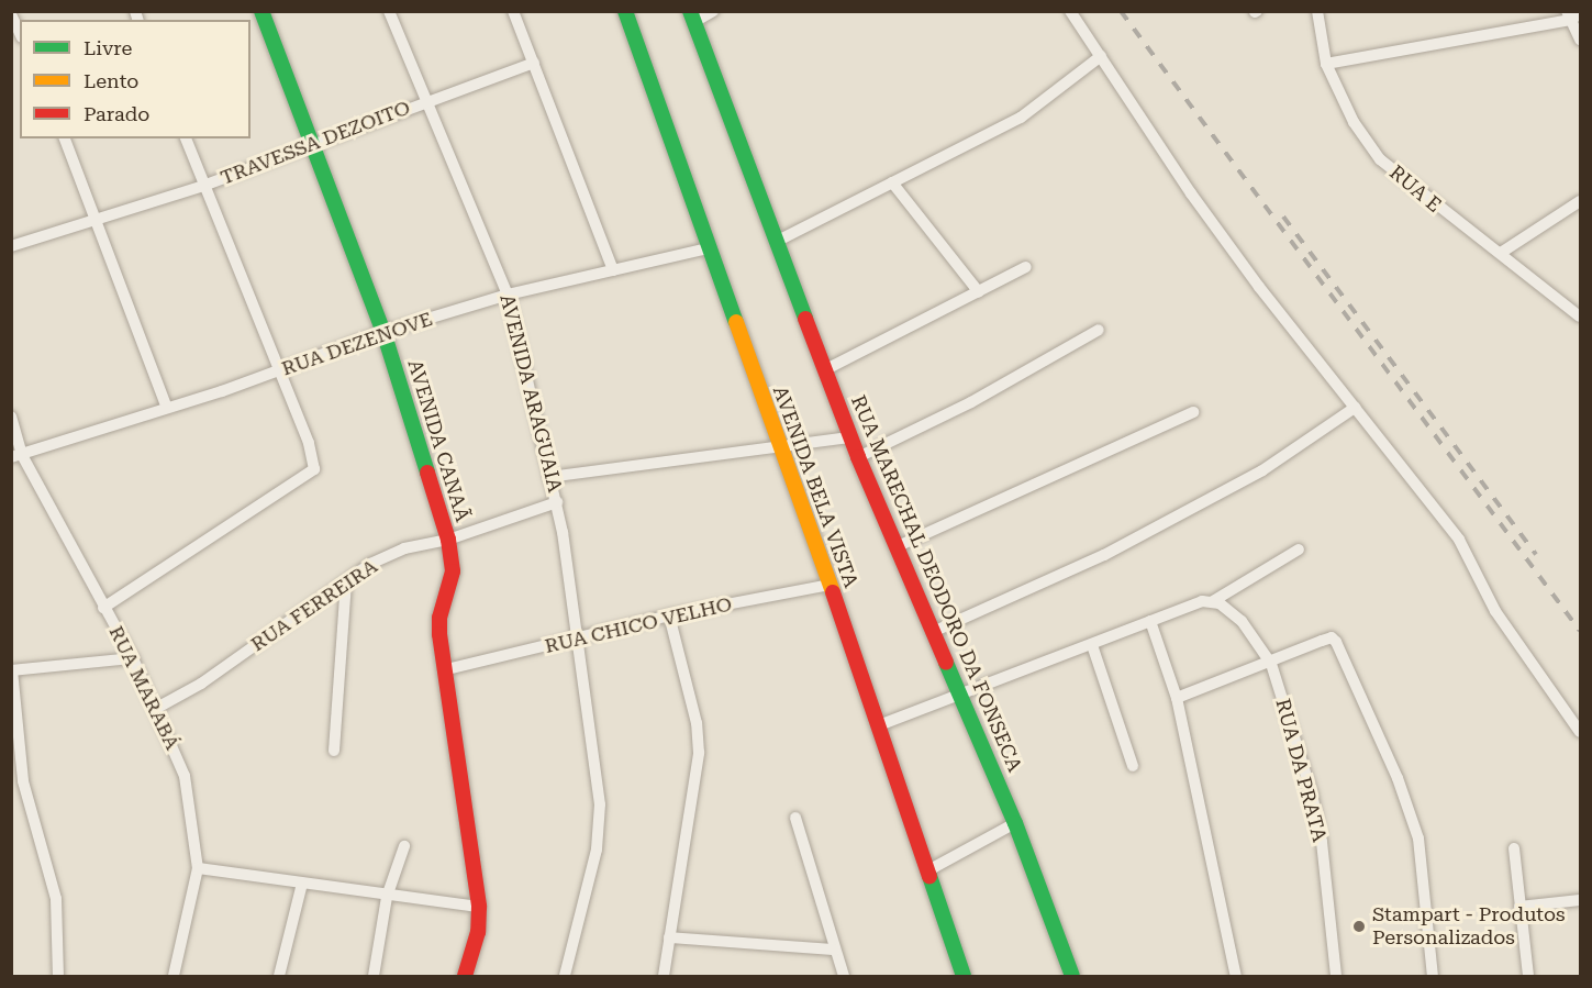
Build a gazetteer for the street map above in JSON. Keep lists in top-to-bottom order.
{
  "streets": {
    "street": [
      "TRAVESSA DEZOITO",
      "RUA E",
      "RUA DEZENOVE",
      "AVENIDA ARAGUAIA",
      "AVENIDA CANAÃ",
      "AVENIDA BELA VISTA",
      "RUA MARECHAL DEODORO DA FONSECA",
      "RUA FERREIRA",
      "RUA CHICO VELHO",
      "RUA MARABÁ",
      "RUA DA PRATA"
    ]
  },
  "crossings": [
    ["TRAVESSA DEZOITO", "AVENIDA ARAGUAIA"],
    ["TRAVESSA DEZOITO", "AVENIDA CANAÃ"],
    ["RUA DEZENOVE", "AVENIDA ARAGUAIA"],
    ["RUA DEZENOVE", "AVENIDA CANAÃ"],
    ["RUA DEZENOVE", "AVENIDA BELA VISTA"],
    ["RUA DEZENOVE", "RUA MARABÁ"],
    ["AVENIDA ARAGUAIA", "RUA FERREIRA"],
    ["AVENIDA ARAGUAIA", "RUA CHICO VELHO"],
    ["AVENIDA CANAÃ", "RUA FERREIRA"],
    ["AVENIDA CANAÃ", "RUA CHICO VELHO"],
    ["AVENIDA BELA VISTA", "RUA CHICO VELHO"],
    ["RUA FERREIRA", "RUA MARABÁ"]
  ],
  "places": ["Stampart - Produtos Personalizados"],
  "legend": ["Livre", "Lento", "Parado"]
}
